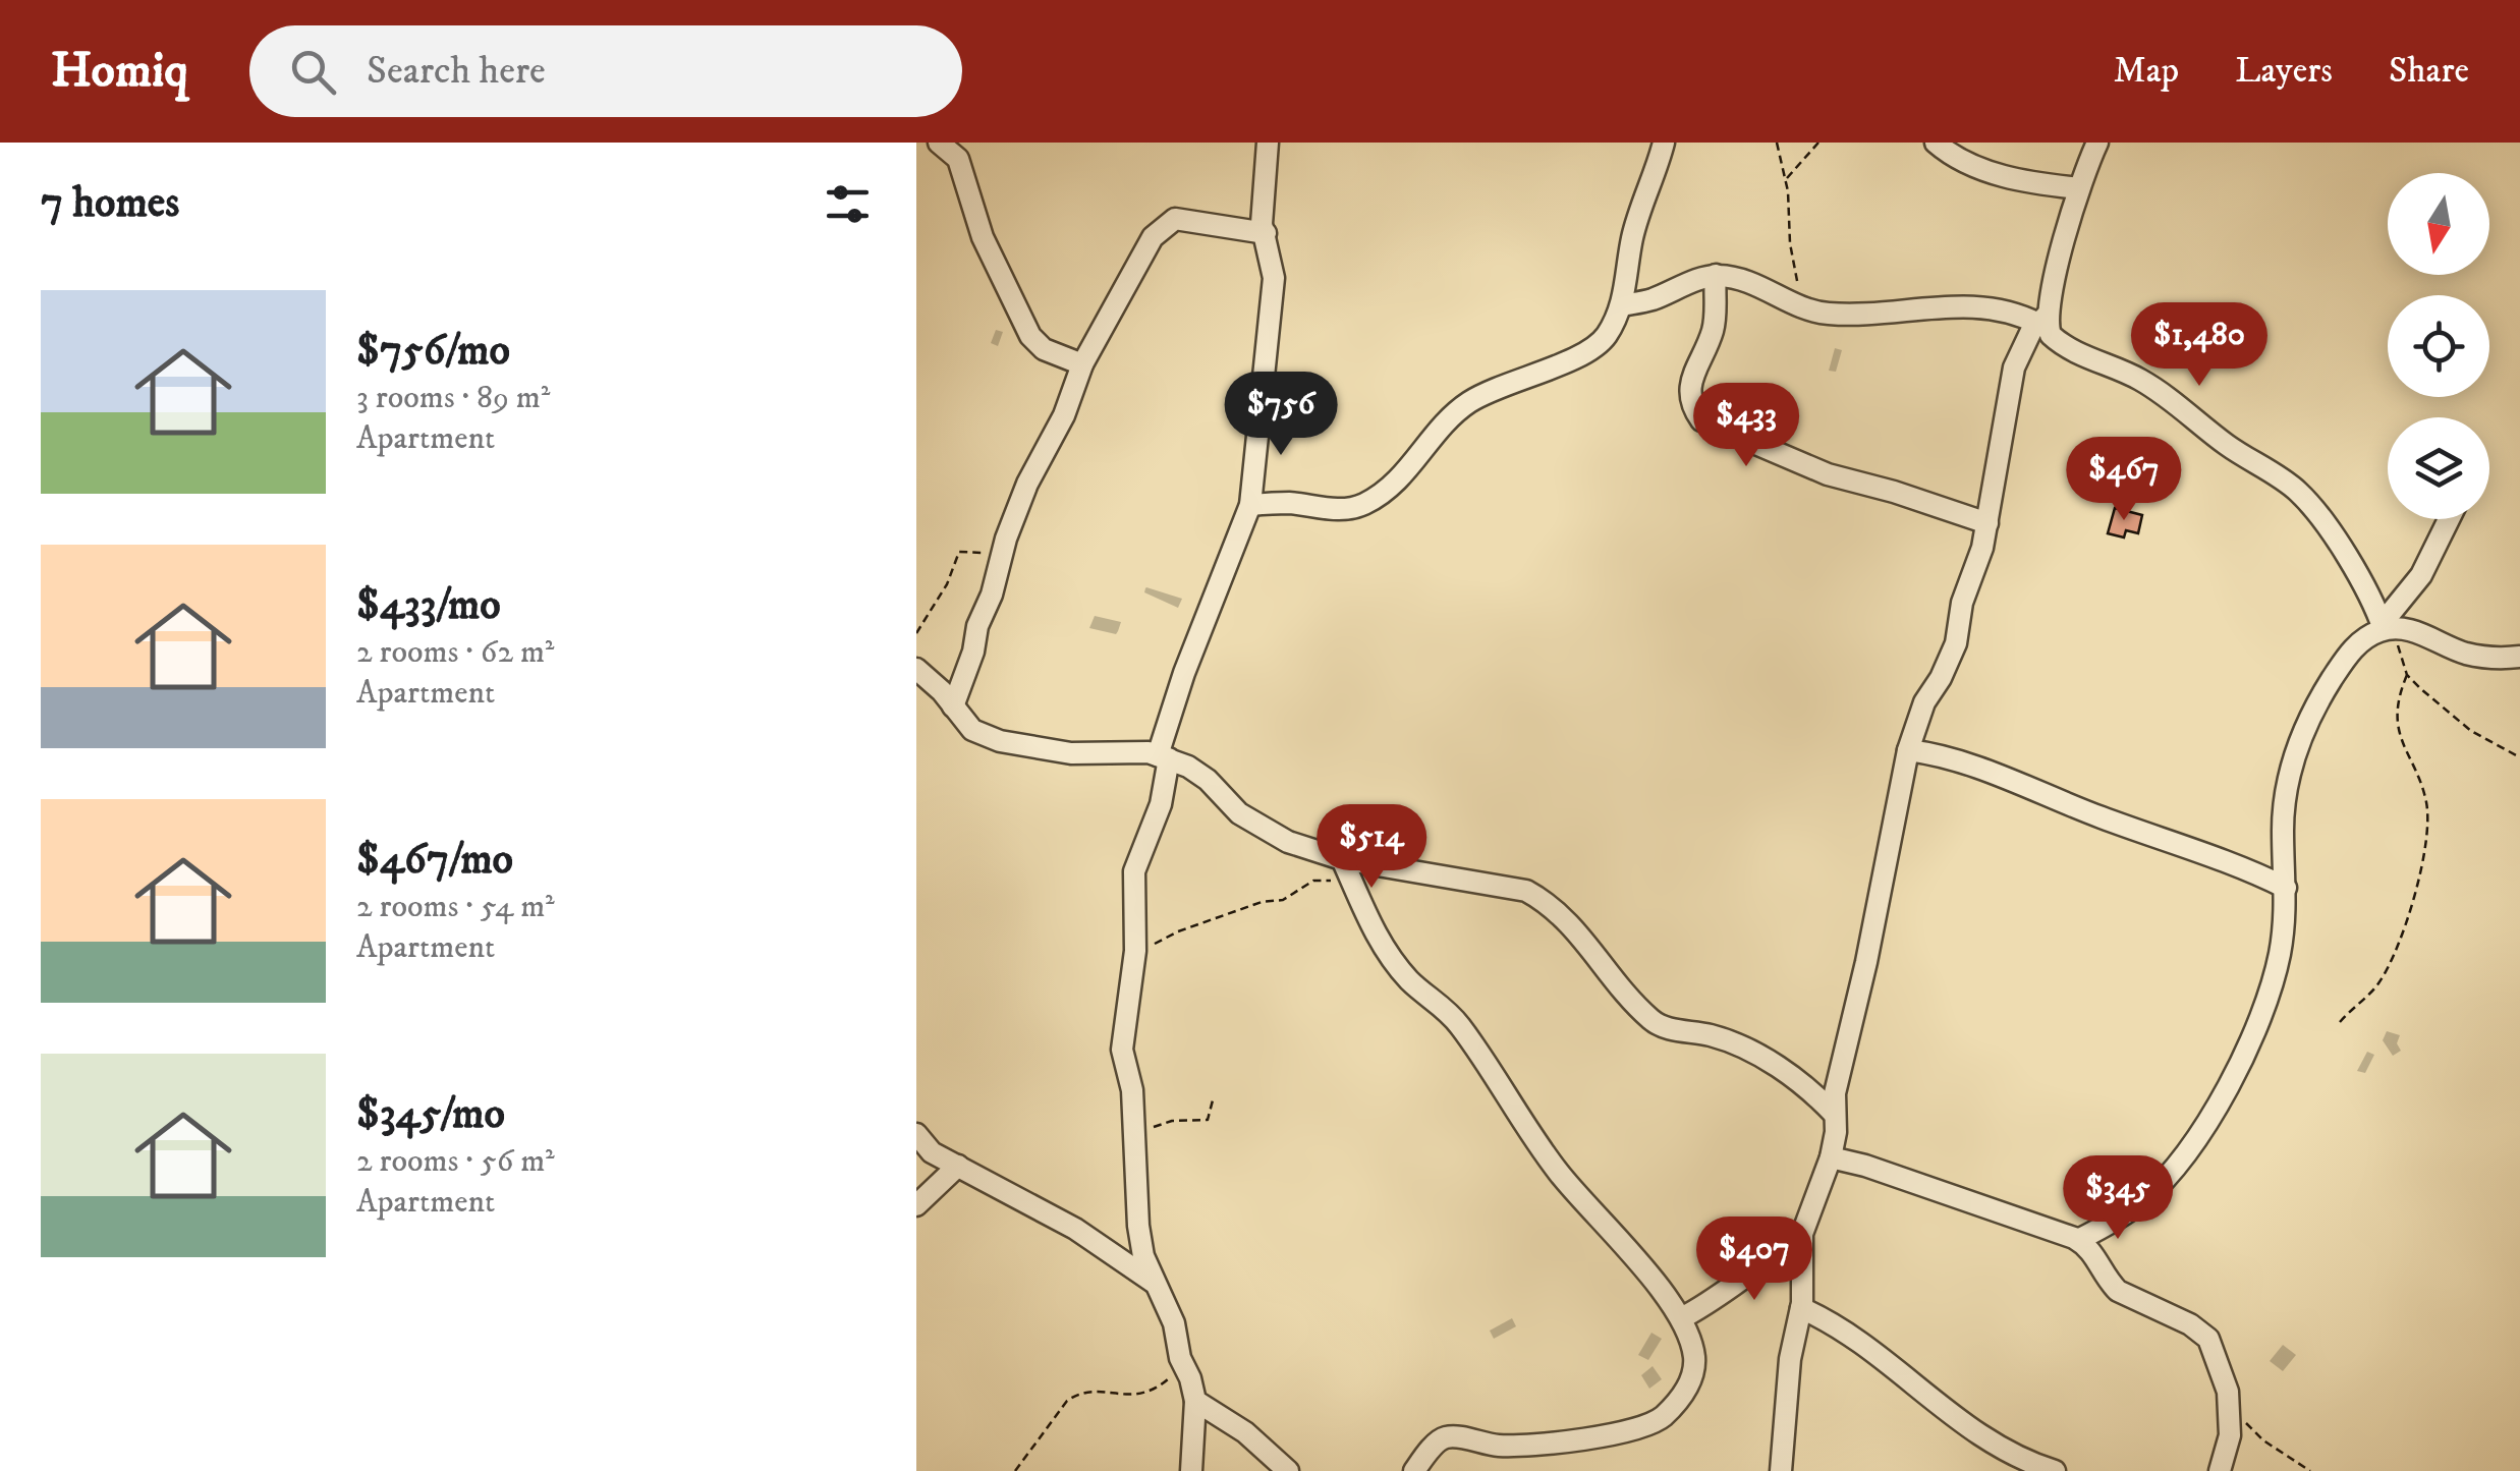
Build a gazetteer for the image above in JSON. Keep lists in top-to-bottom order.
{
  "north": "bottom",
  "page": {
    "header": "Homiq",
    "search": "Search here",
    "nav": ["Map", "Layers", "Share"],
    "heading": "7 homes",
    "list": [
      {
        "name": "$756/mo",
        "note": "3 rooms · 89 m² · Apartment"
      },
      {
        "name": "$433/mo",
        "note": "2 rooms · 62 m² · Apartment"
      },
      {
        "name": "$467/mo",
        "note": "2 rooms · 54 m² · Apartment"
      },
      {
        "name": "$345/mo",
        "note": "2 rooms · 56 m² · Apartment"
      }
    ],
    "price": [
      "$1,480",
      "$756",
      "$433",
      "$467",
      "$514",
      "$345",
      "$407"
    ]
  }
}
